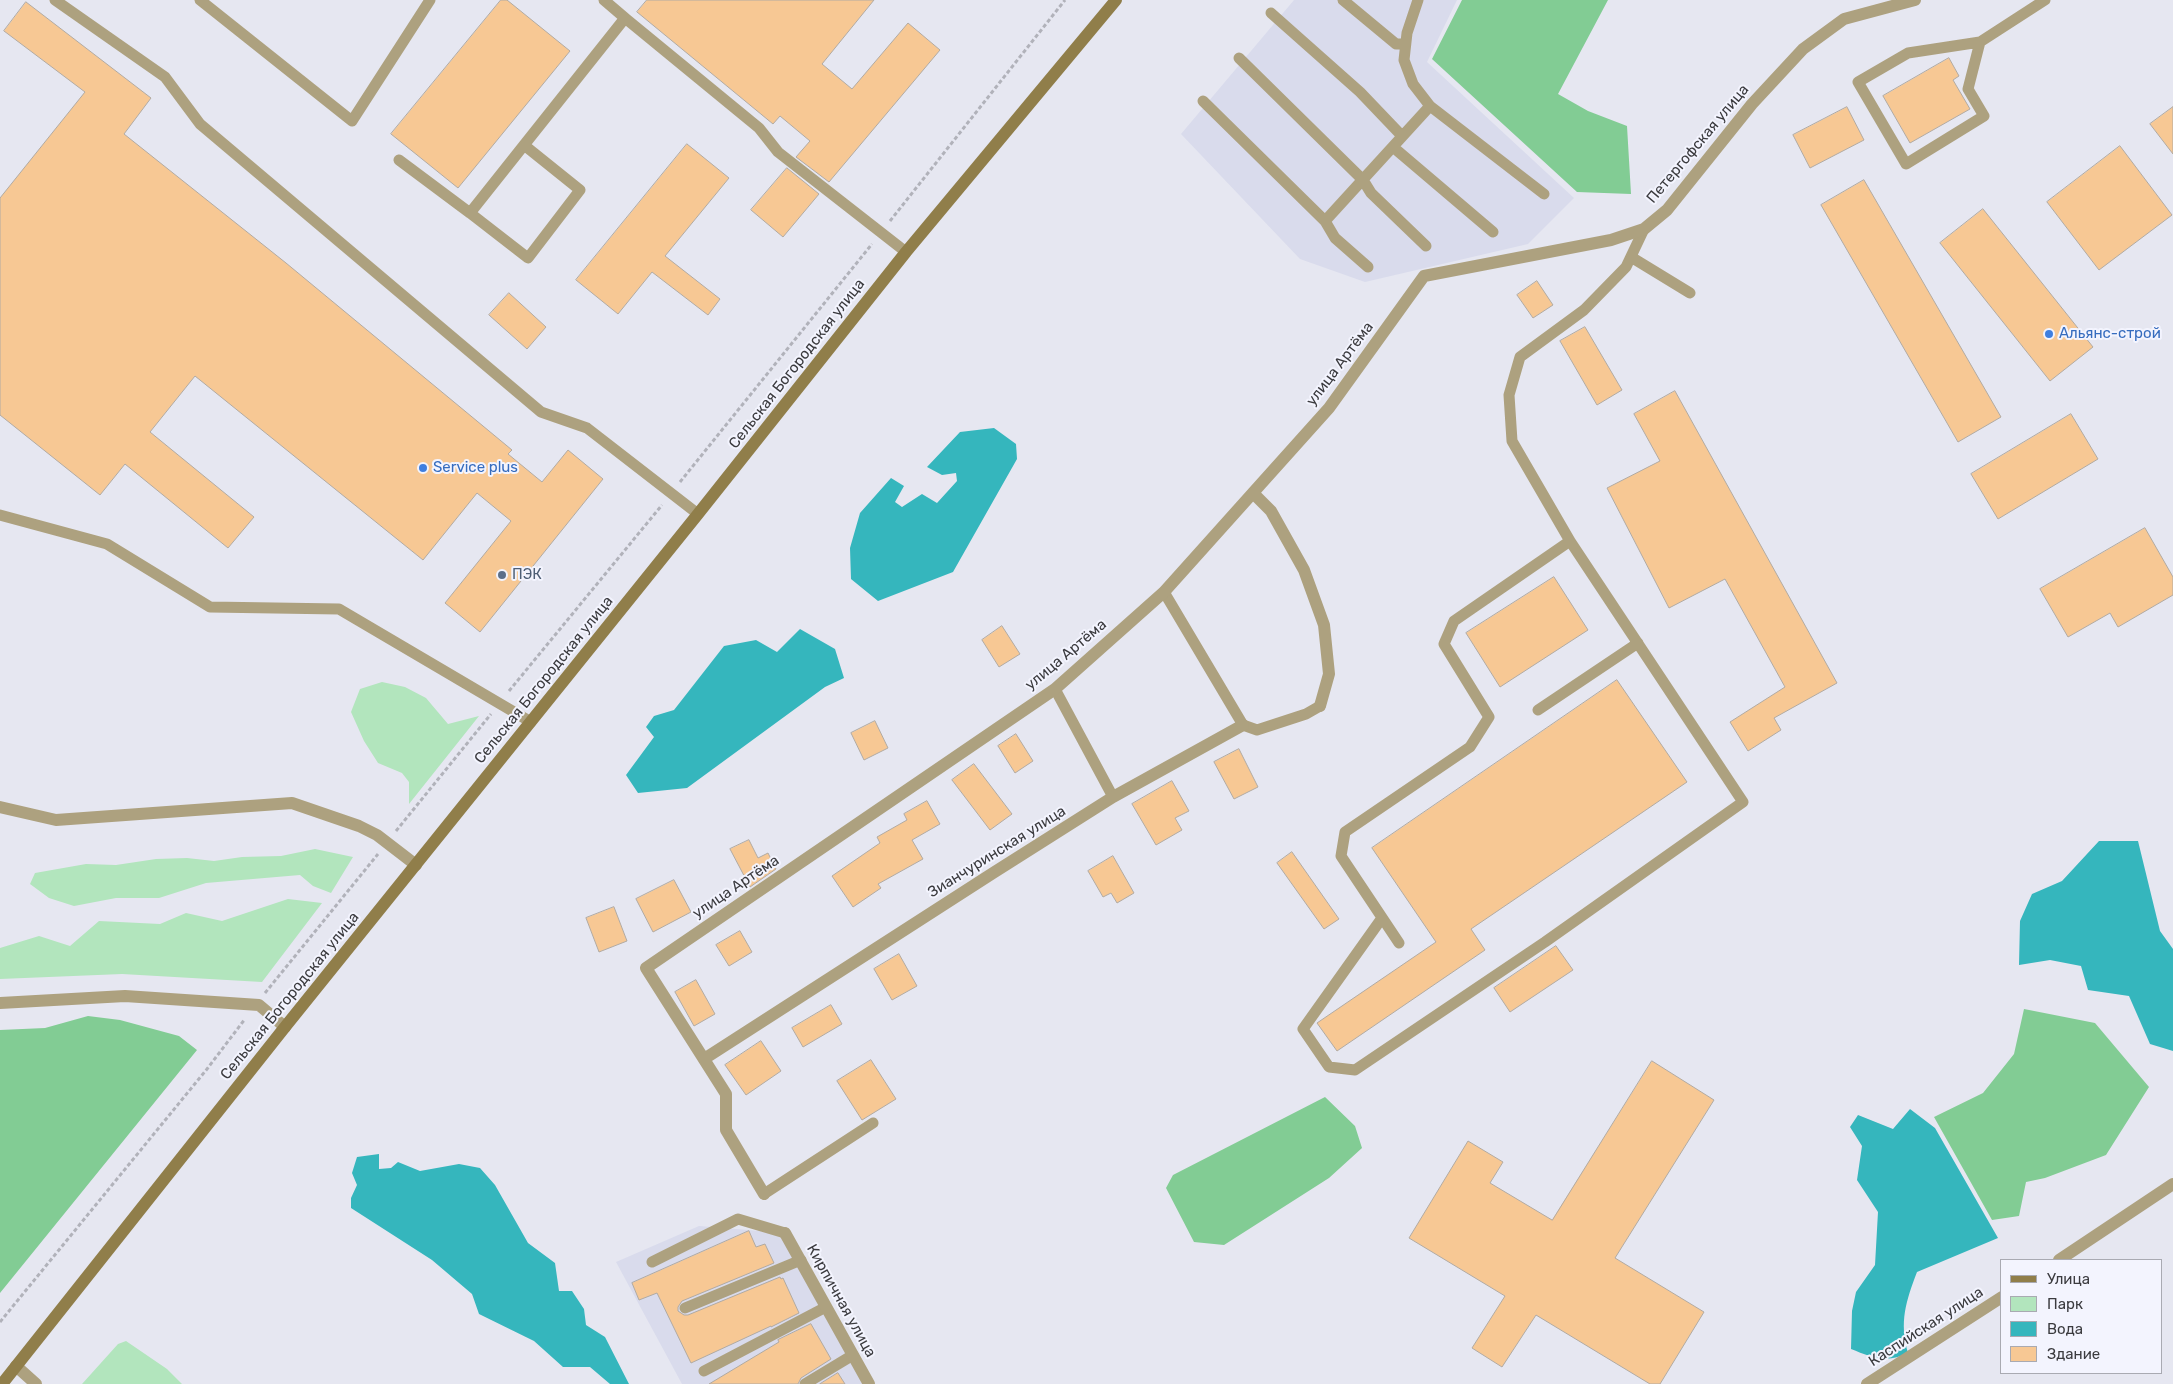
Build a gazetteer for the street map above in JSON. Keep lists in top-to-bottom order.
{
  "streets": {
    "main road": ["Сельская Богородская улица"],
    "street": [
      "Петергофская улица",
      "улица Артёма",
      "Зианчуринская улица",
      "Кирпичная улица",
      "Каспийская улица"
    ]
  },
  "crossings": [
    ["Петергофская улица", "улица Артёма"],
    ["улица Артёма", "Зианчуринская улица"]
  ],
  "places": ["Альянс-строй", "Service plus", "ПЭК"],
  "legend": [
    "Улица",
    "Парк",
    "Вода",
    "Здание"
  ]
}
